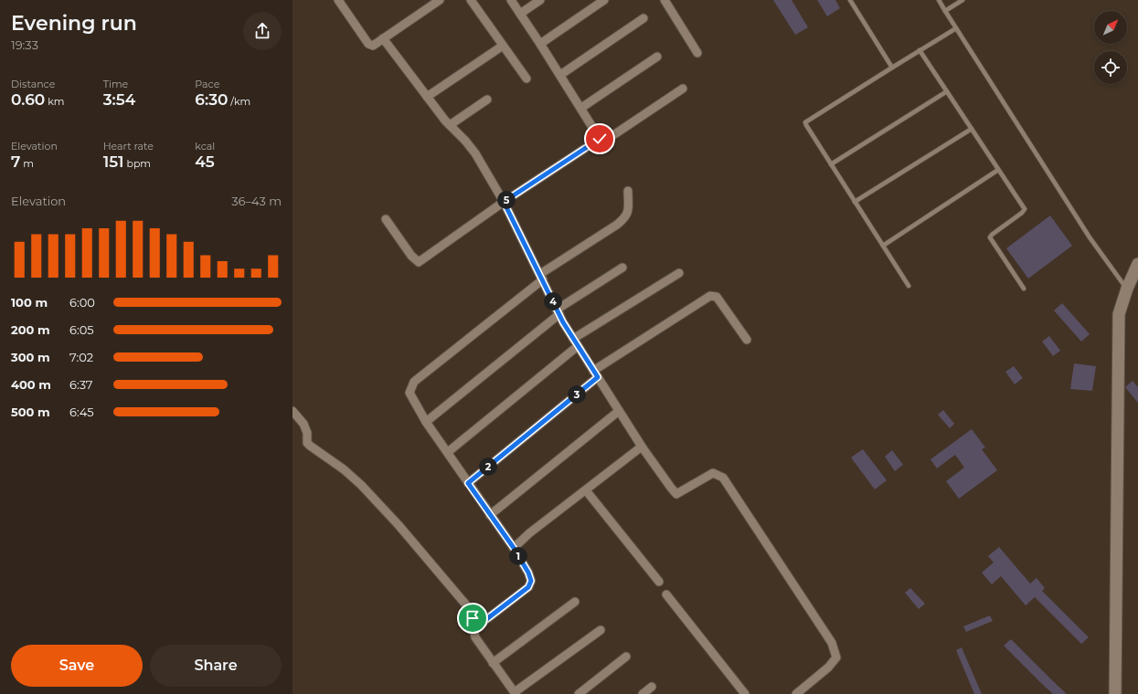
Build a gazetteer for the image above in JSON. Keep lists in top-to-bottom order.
{
  "north": "top right",
  "page": {
    "heading": ["Evening run", "19:33"],
    "stats": [
      ["Distance", "0.60 km"],
      ["Time", "3:54"],
      ["Pace", "6:30 /km"],
      ["Elevation", "7 m"],
      ["Heart rate", "151 bpm"],
      ["kcal", "45"]
    ],
    "chart": ["Elevation", "36–43 m"],
    "pins": [
      "5",
      "4",
      "3",
      "2",
      "1"
    ],
    "list": [
      {
        "name": "100 m",
        "note": "6:00"
      },
      {
        "name": "200 m",
        "note": "6:05"
      },
      {
        "name": "300 m",
        "note": "7:02"
      },
      {
        "name": "400 m",
        "note": "6:37"
      },
      {
        "name": "500 m",
        "note": "6:45"
      }
    ],
    "buttons": ["Save", "Share"]
  }
}
